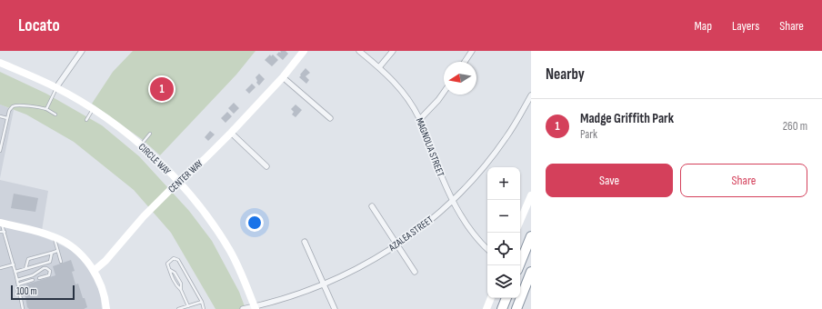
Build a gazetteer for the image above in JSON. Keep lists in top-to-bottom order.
{
  "streets": {
    "street": [
      "MAGNOLIA STREET",
      "CIRCLE WAY",
      "CENTER WAY",
      "AZALEA STREET"
    ]
  },
  "crossings": [
    ["MAGNOLIA STREET", "AZALEA STREET"],
    ["CIRCLE WAY", "CENTER WAY"],
    ["CIRCLE WAY", "AZALEA STREET"]
  ],
  "scale_bar": "100 m",
  "north": "left",
  "page": {
    "header": "Locato",
    "nav": ["Map", "Layers", "Share"],
    "heading": "Nearby",
    "pins": "1",
    "list": [
      {
        "mark": "1",
        "name": "Madge Griffith Park",
        "note": "Park",
        "value": "260 m"
      }
    ],
    "buttons": ["Save", "Share"],
    "map_buttons": ["+", "−"],
    "scale": "100 m"
  }
}
